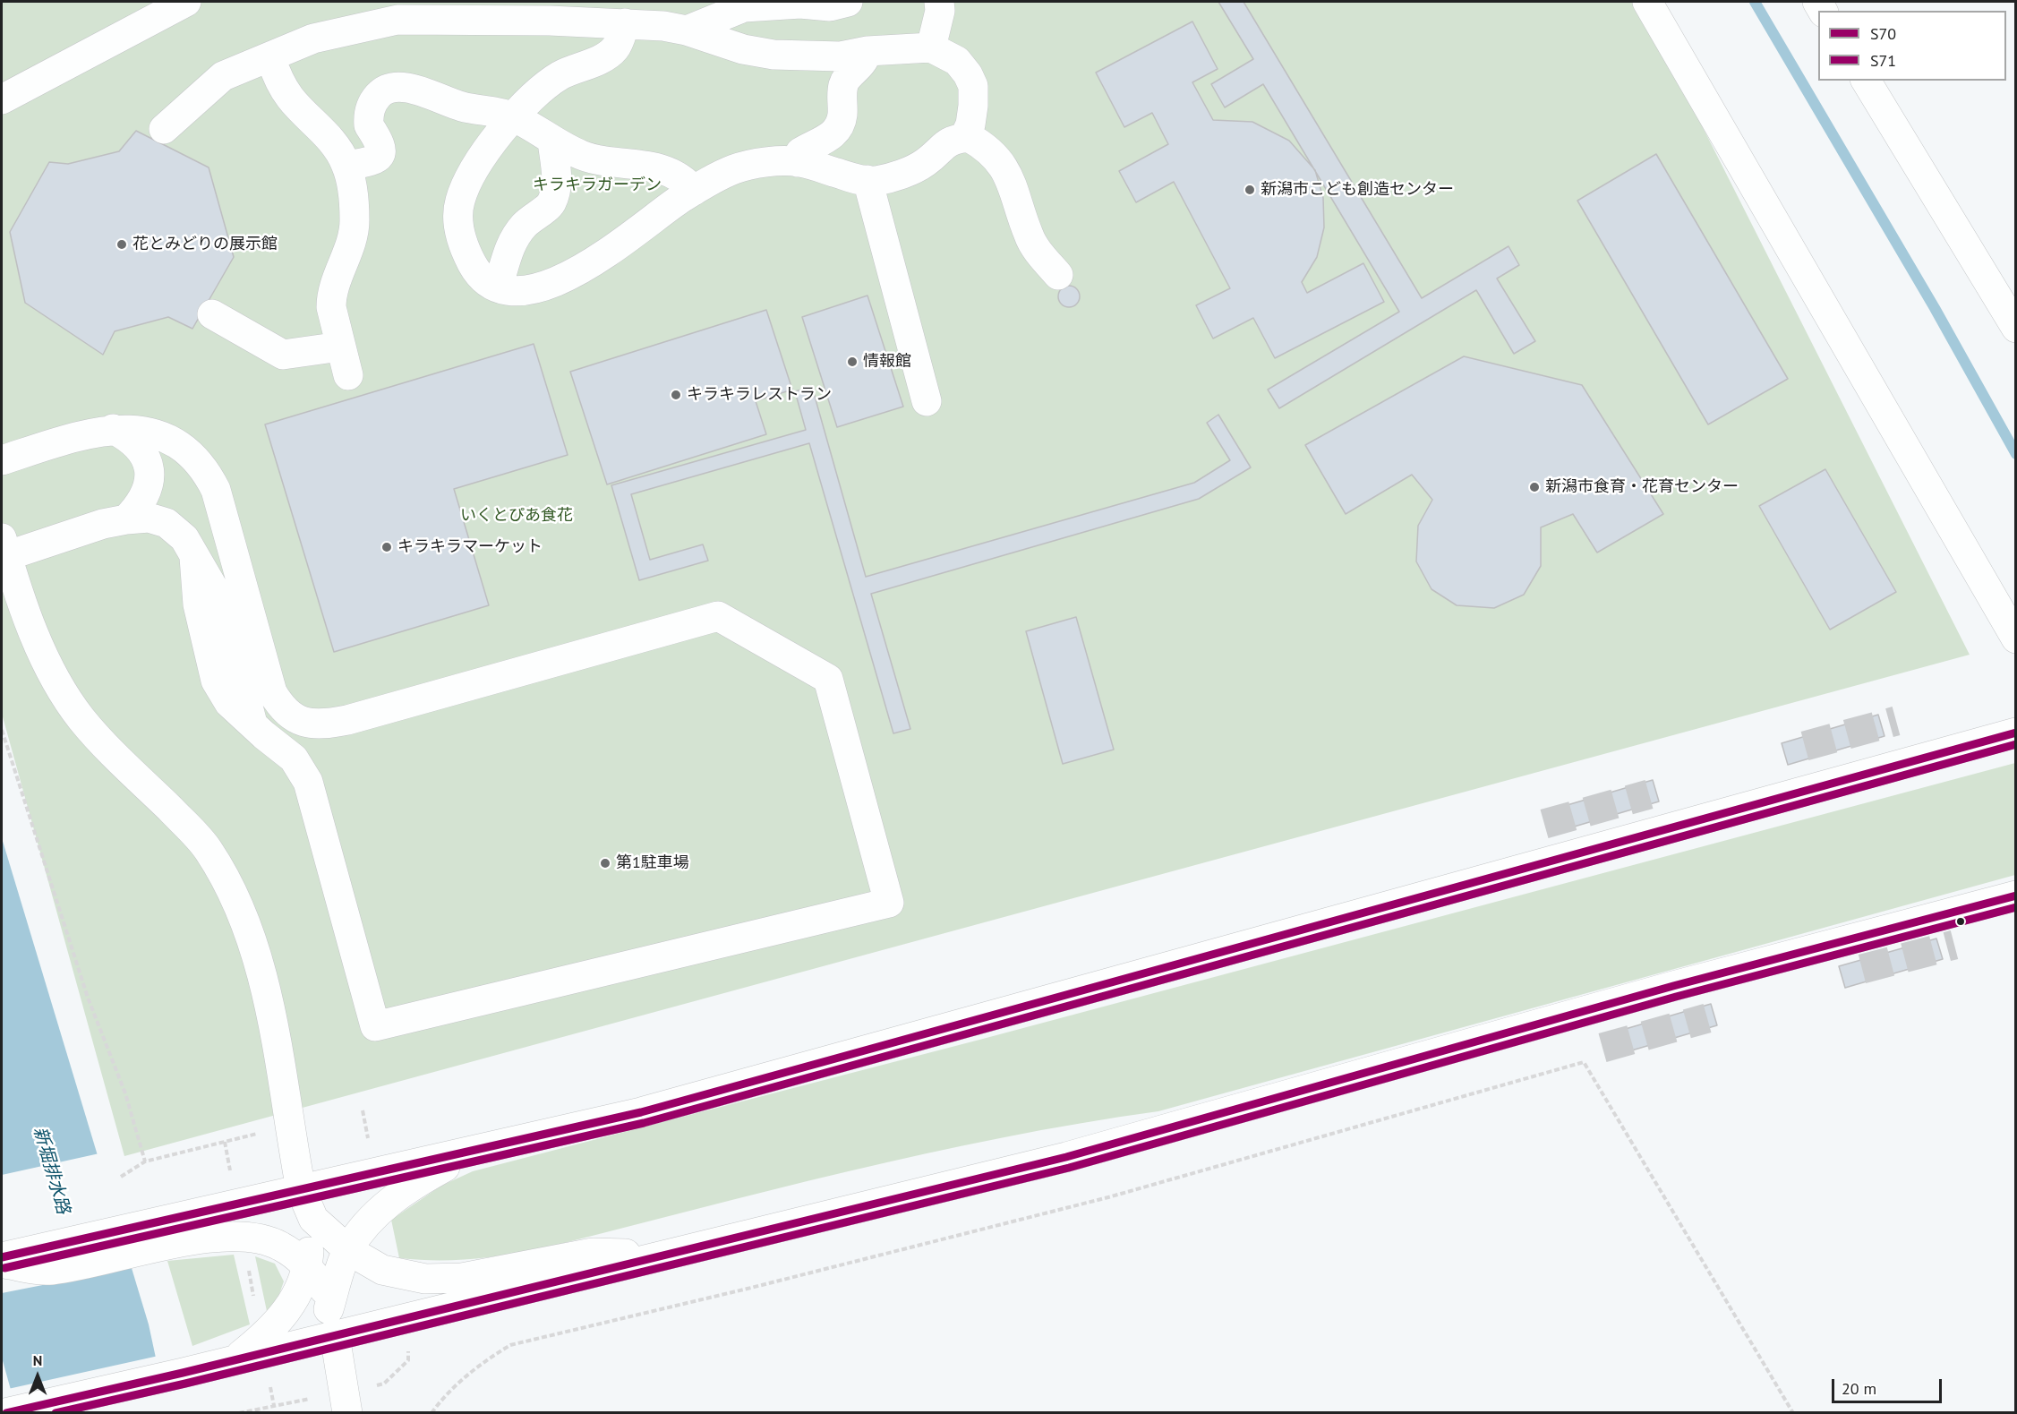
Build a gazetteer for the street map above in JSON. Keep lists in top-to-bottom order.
{
  "water": ["新堀排水路"],
  "parks": ["キラキラガーデン", "いくとぴあ食花"],
  "places": [
    "新潟市こども創造センター",
    "花とみどりの展示館",
    "情報館",
    "キラキラレストラン",
    "新潟市食育・花育センター",
    "キラキラマーケット",
    "第1駐車場"
  ],
  "lines": ["transit line S70", "transit line S71"],
  "legend": ["S70", "S71"],
  "scale_bar": "20 m",
  "north": "top"
}
